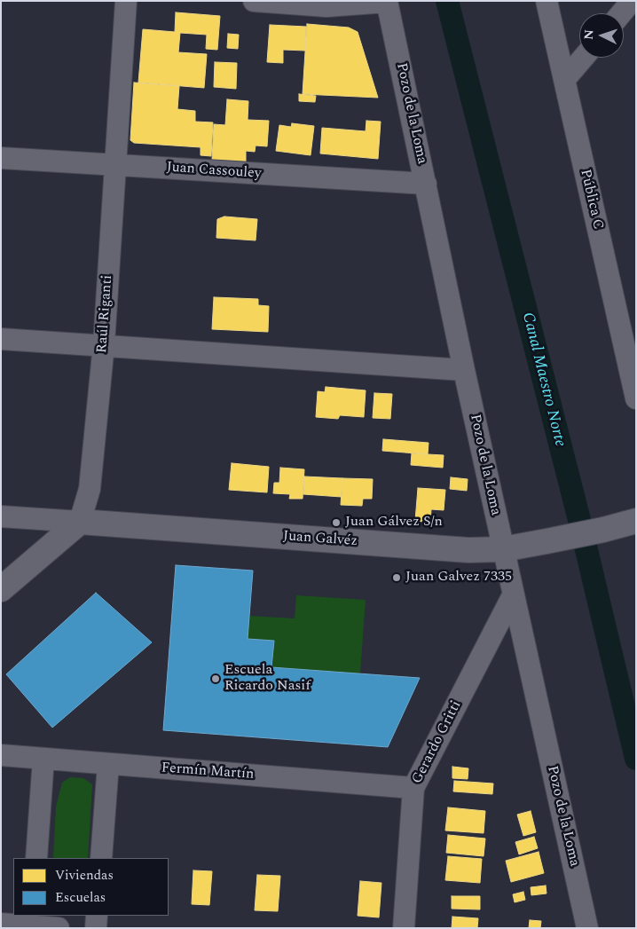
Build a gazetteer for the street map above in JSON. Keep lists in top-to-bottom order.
{
  "streets": {
    "main road": ["Juan Galvéz"],
    "street": [
      "Pozo de la Loma",
      "Juan Cassouley",
      "Pública C",
      "Raúl Riganti",
      "Gerardo Gritti",
      "Fermín Martín"
    ]
  },
  "crossings": [
    ["Pozo de la Loma", "Juan Cassouley"],
    ["Pozo de la Loma", "Juan Galvéz"],
    ["Pozo de la Loma", "Gerardo Gritti"],
    ["Juan Cassouley", "Raúl Riganti"],
    ["Raúl Riganti", "Juan Galvéz"],
    ["Gerardo Gritti", "Fermín Martín"]
  ],
  "water": ["Canal Maestro Norte"],
  "places": ["Juan Gálvez S/n", "Juan Galvez 7335", "Escuela Ricardo Nasif"],
  "legend": ["Viviendas", "Escuelas"],
  "north": "left"
}
